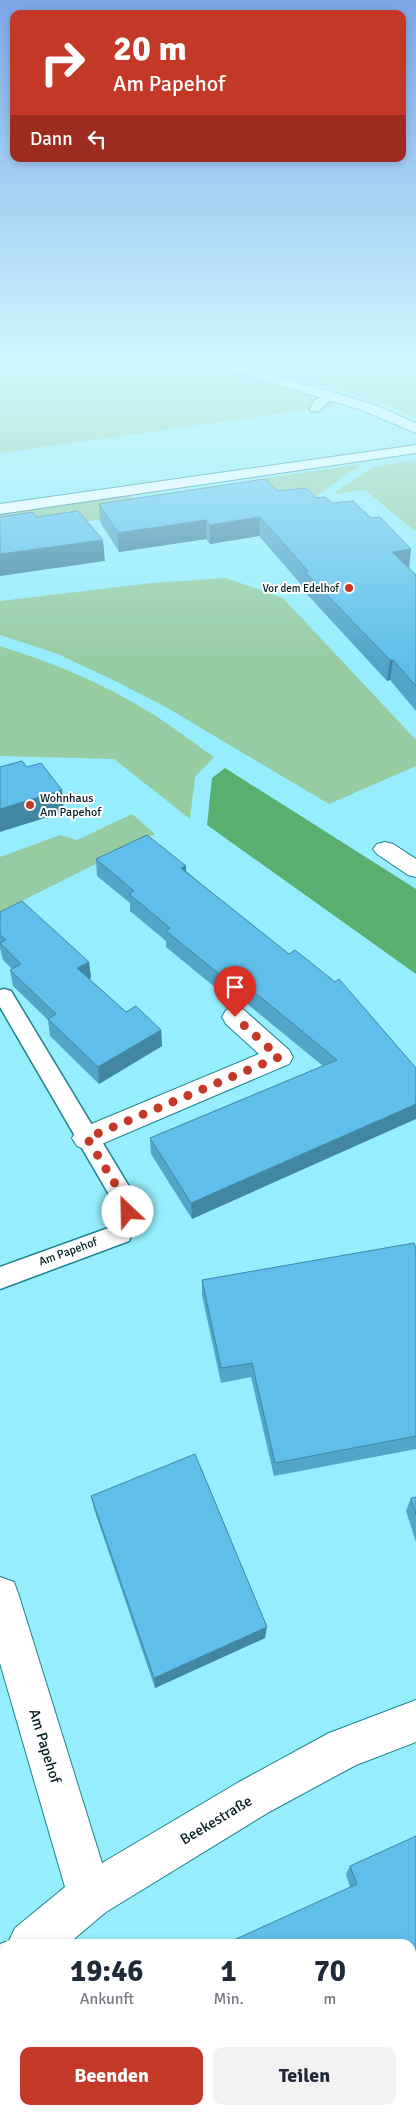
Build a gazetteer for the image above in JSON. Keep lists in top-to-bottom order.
{
  "streets": {
    "street": ["Am Papehof", "Beekestraße"]
  },
  "crossings": [
    ["Am Papehof", "Beekestraße"]
  ],
  "places": ["Vor dem Edelhof", "Wohnhaus Am Papehof"],
  "page": {
    "turn": ["20 m", "Am Papehof"],
    "then": "Dann",
    "eta": [
      "19:46",
      "Ankunft",
      "1",
      "Min.",
      "70",
      "m"
    ],
    "buttons": ["Beenden", "Teilen"]
  }
}
